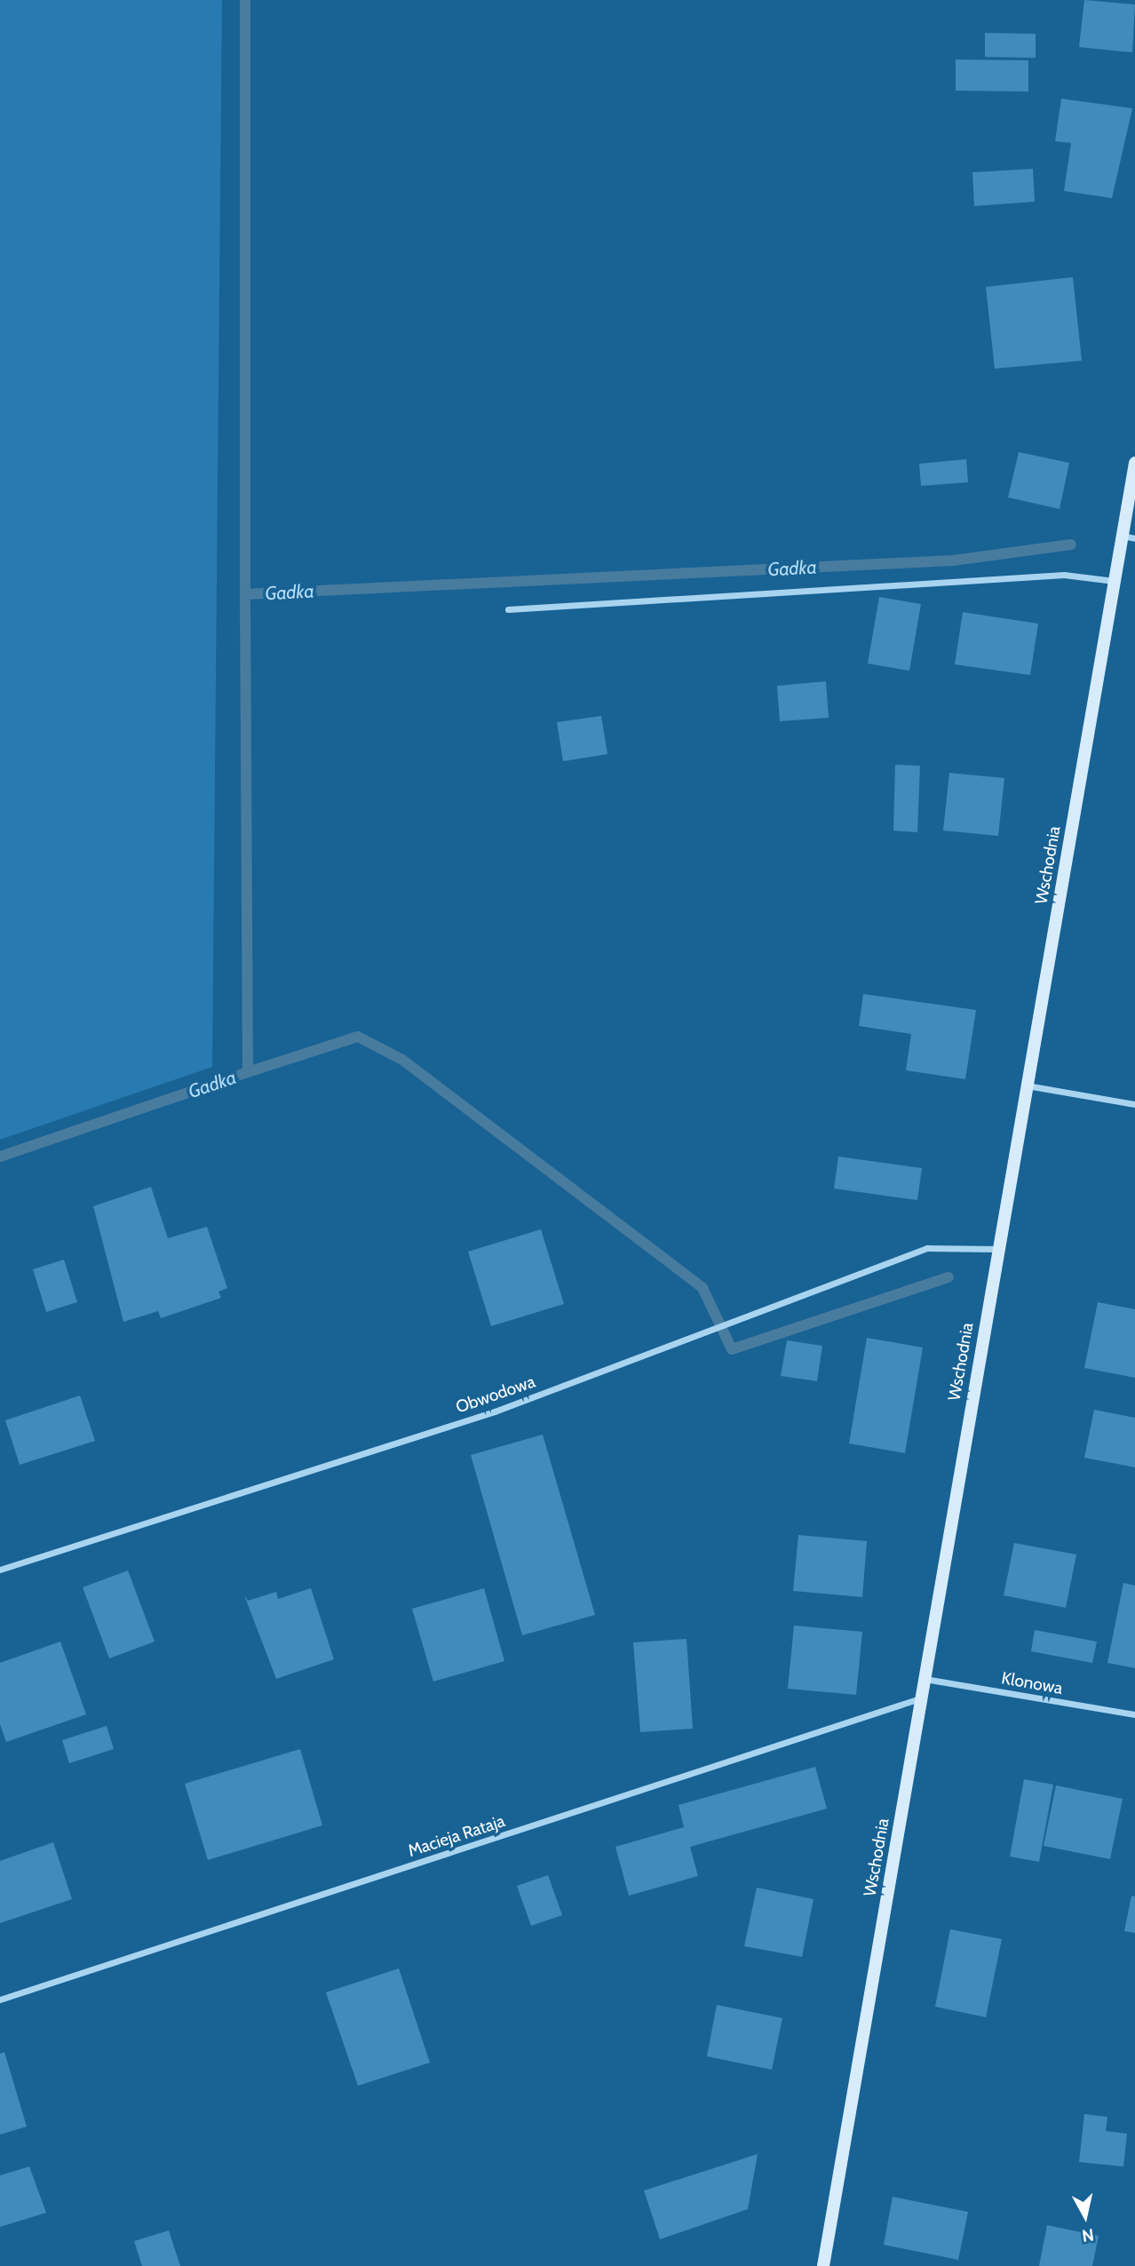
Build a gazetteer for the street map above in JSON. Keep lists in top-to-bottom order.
{
  "streets": {
    "street": [
      "Wschodnia",
      "Obwodowa",
      "Klonowa",
      "Macieja Rataja"
    ]
  },
  "crossings": [
    ["Wschodnia", "Obwodowa"],
    ["Wschodnia", "Klonowa"],
    ["Wschodnia", "Macieja Rataja"]
  ],
  "water": ["Gadka"],
  "north": "bottom"
}
